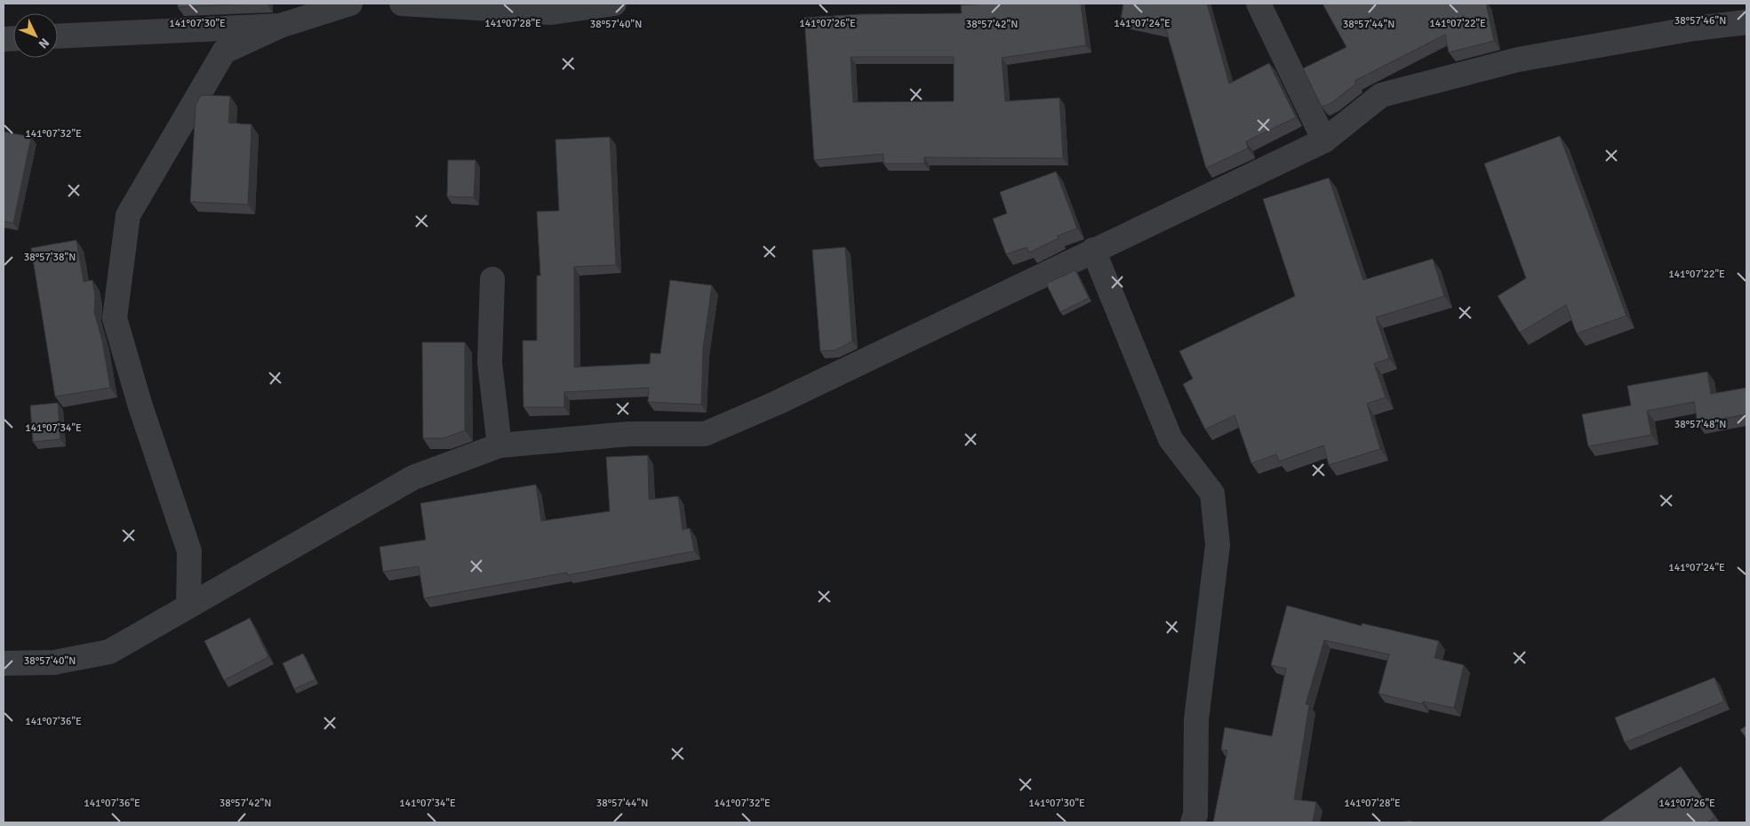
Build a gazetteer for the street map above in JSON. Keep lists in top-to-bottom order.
{
  "north": "bottom right",
  "coordinates": [
    "38°57'46\"N",
    "141°07'30\"E",
    "141°07'28\"E",
    "141°07'26\"E",
    "141°07'24\"E",
    "141°07'22\"E",
    "38°57'40\"N",
    "38°57'42\"N",
    "38°57'44\"N",
    "141°07'32\"E",
    "38°57'38\"N",
    "38°57'48\"N",
    "141°07'34\"E",
    "141°07'36\"E"
  ]
}
